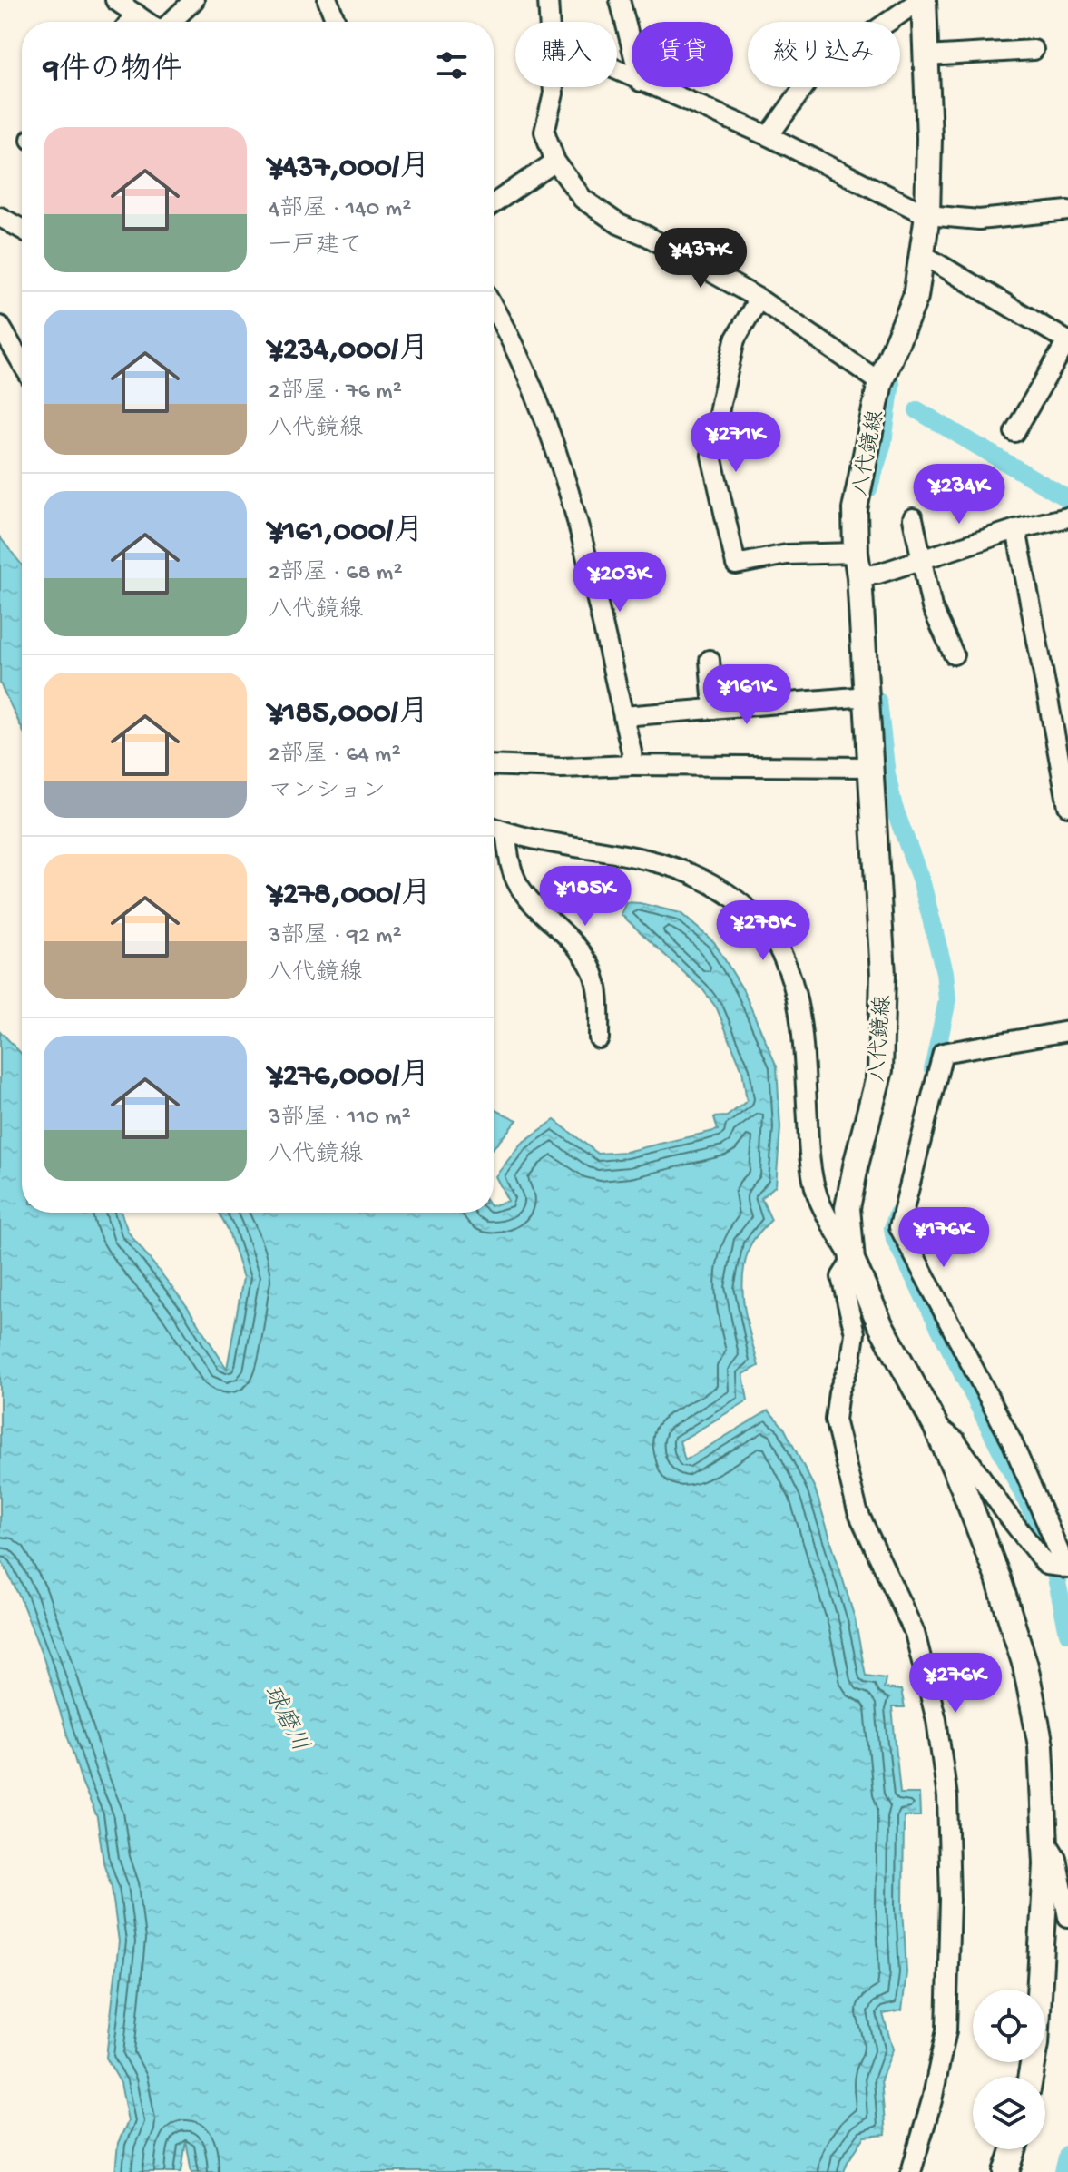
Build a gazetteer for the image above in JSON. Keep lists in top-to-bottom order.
{
  "streets": {
    "main road": ["八代鏡線"]
  },
  "water": ["球磨川"],
  "page": {
    "chip": ["購入", "賃貸", "絞り込み"],
    "heading": "9件の物件",
    "list": [
      {
        "name": "¥437,000/月",
        "note": "4部屋 · 140 m² · 一戸建て"
      },
      {
        "name": "¥234,000/月",
        "note": "2部屋 · 76 m² · 八代鏡線"
      },
      {
        "name": "¥161,000/月",
        "note": "2部屋 · 68 m² · 八代鏡線"
      },
      {
        "name": "¥185,000/月",
        "note": "2部屋 · 64 m² · マンション"
      },
      {
        "name": "¥278,000/月",
        "note": "3部屋 · 92 m² · 八代鏡線"
      },
      {
        "name": "¥276,000/月",
        "note": "3部屋 · 110 m² · 八代鏡線"
      }
    ],
    "price": [
      "¥437K",
      "¥271K",
      "¥234K",
      "¥203K",
      "¥161K",
      "¥185K",
      "¥278K",
      "¥176K",
      "¥276K"
    ]
  }
}
